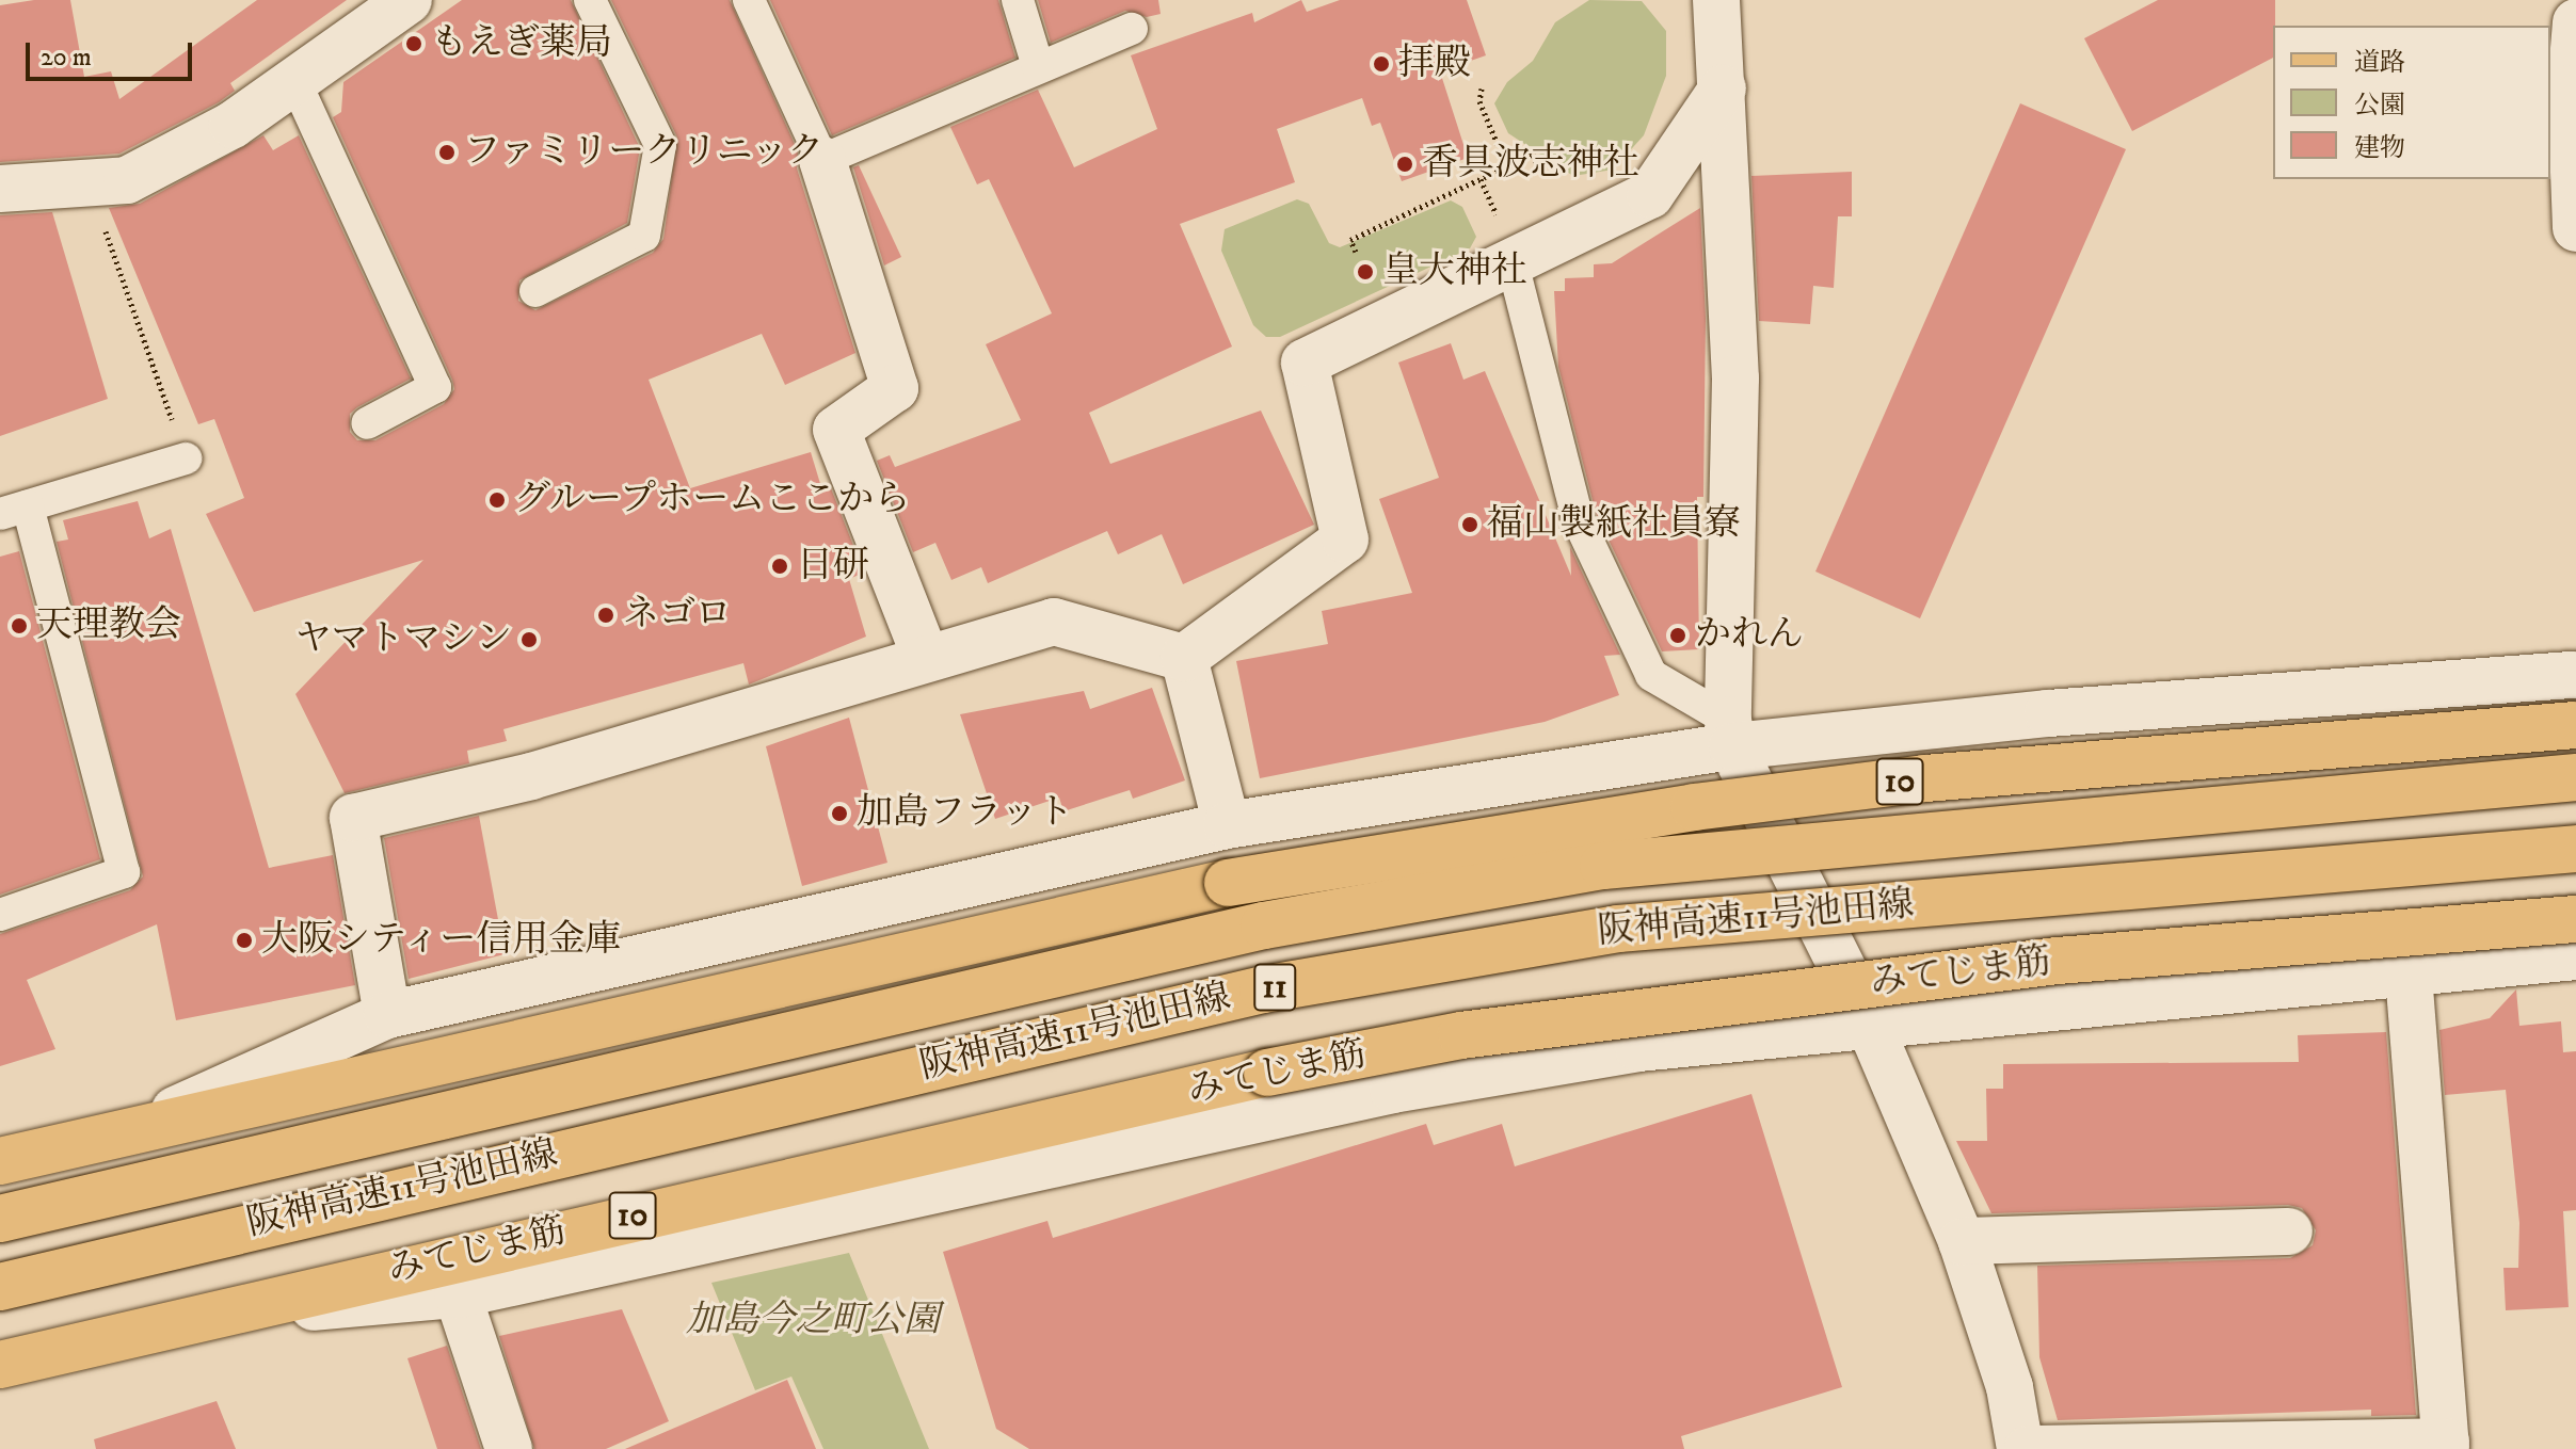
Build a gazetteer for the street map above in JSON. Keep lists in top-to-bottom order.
{
  "streets": {
    "main road": [
      "10",
      "阪神高速11号池田線",
      "みてじま筋",
      "11"
    ]
  },
  "parks": ["加島今之町公園"],
  "places": [
    "もえぎ薬局",
    "拝殿",
    "ファミリークリニック",
    "香具波志神社",
    "皇大神社",
    "グループホームここから",
    "福山製紙社員寮",
    "日研",
    "ネゴロ",
    "天理教会",
    "かれん",
    "ヤマトマシン",
    "加島フラット",
    "大阪シティー信用金庫"
  ],
  "legend": ["道路", "公園", "建物"],
  "scale_bar": "20 m"
}
